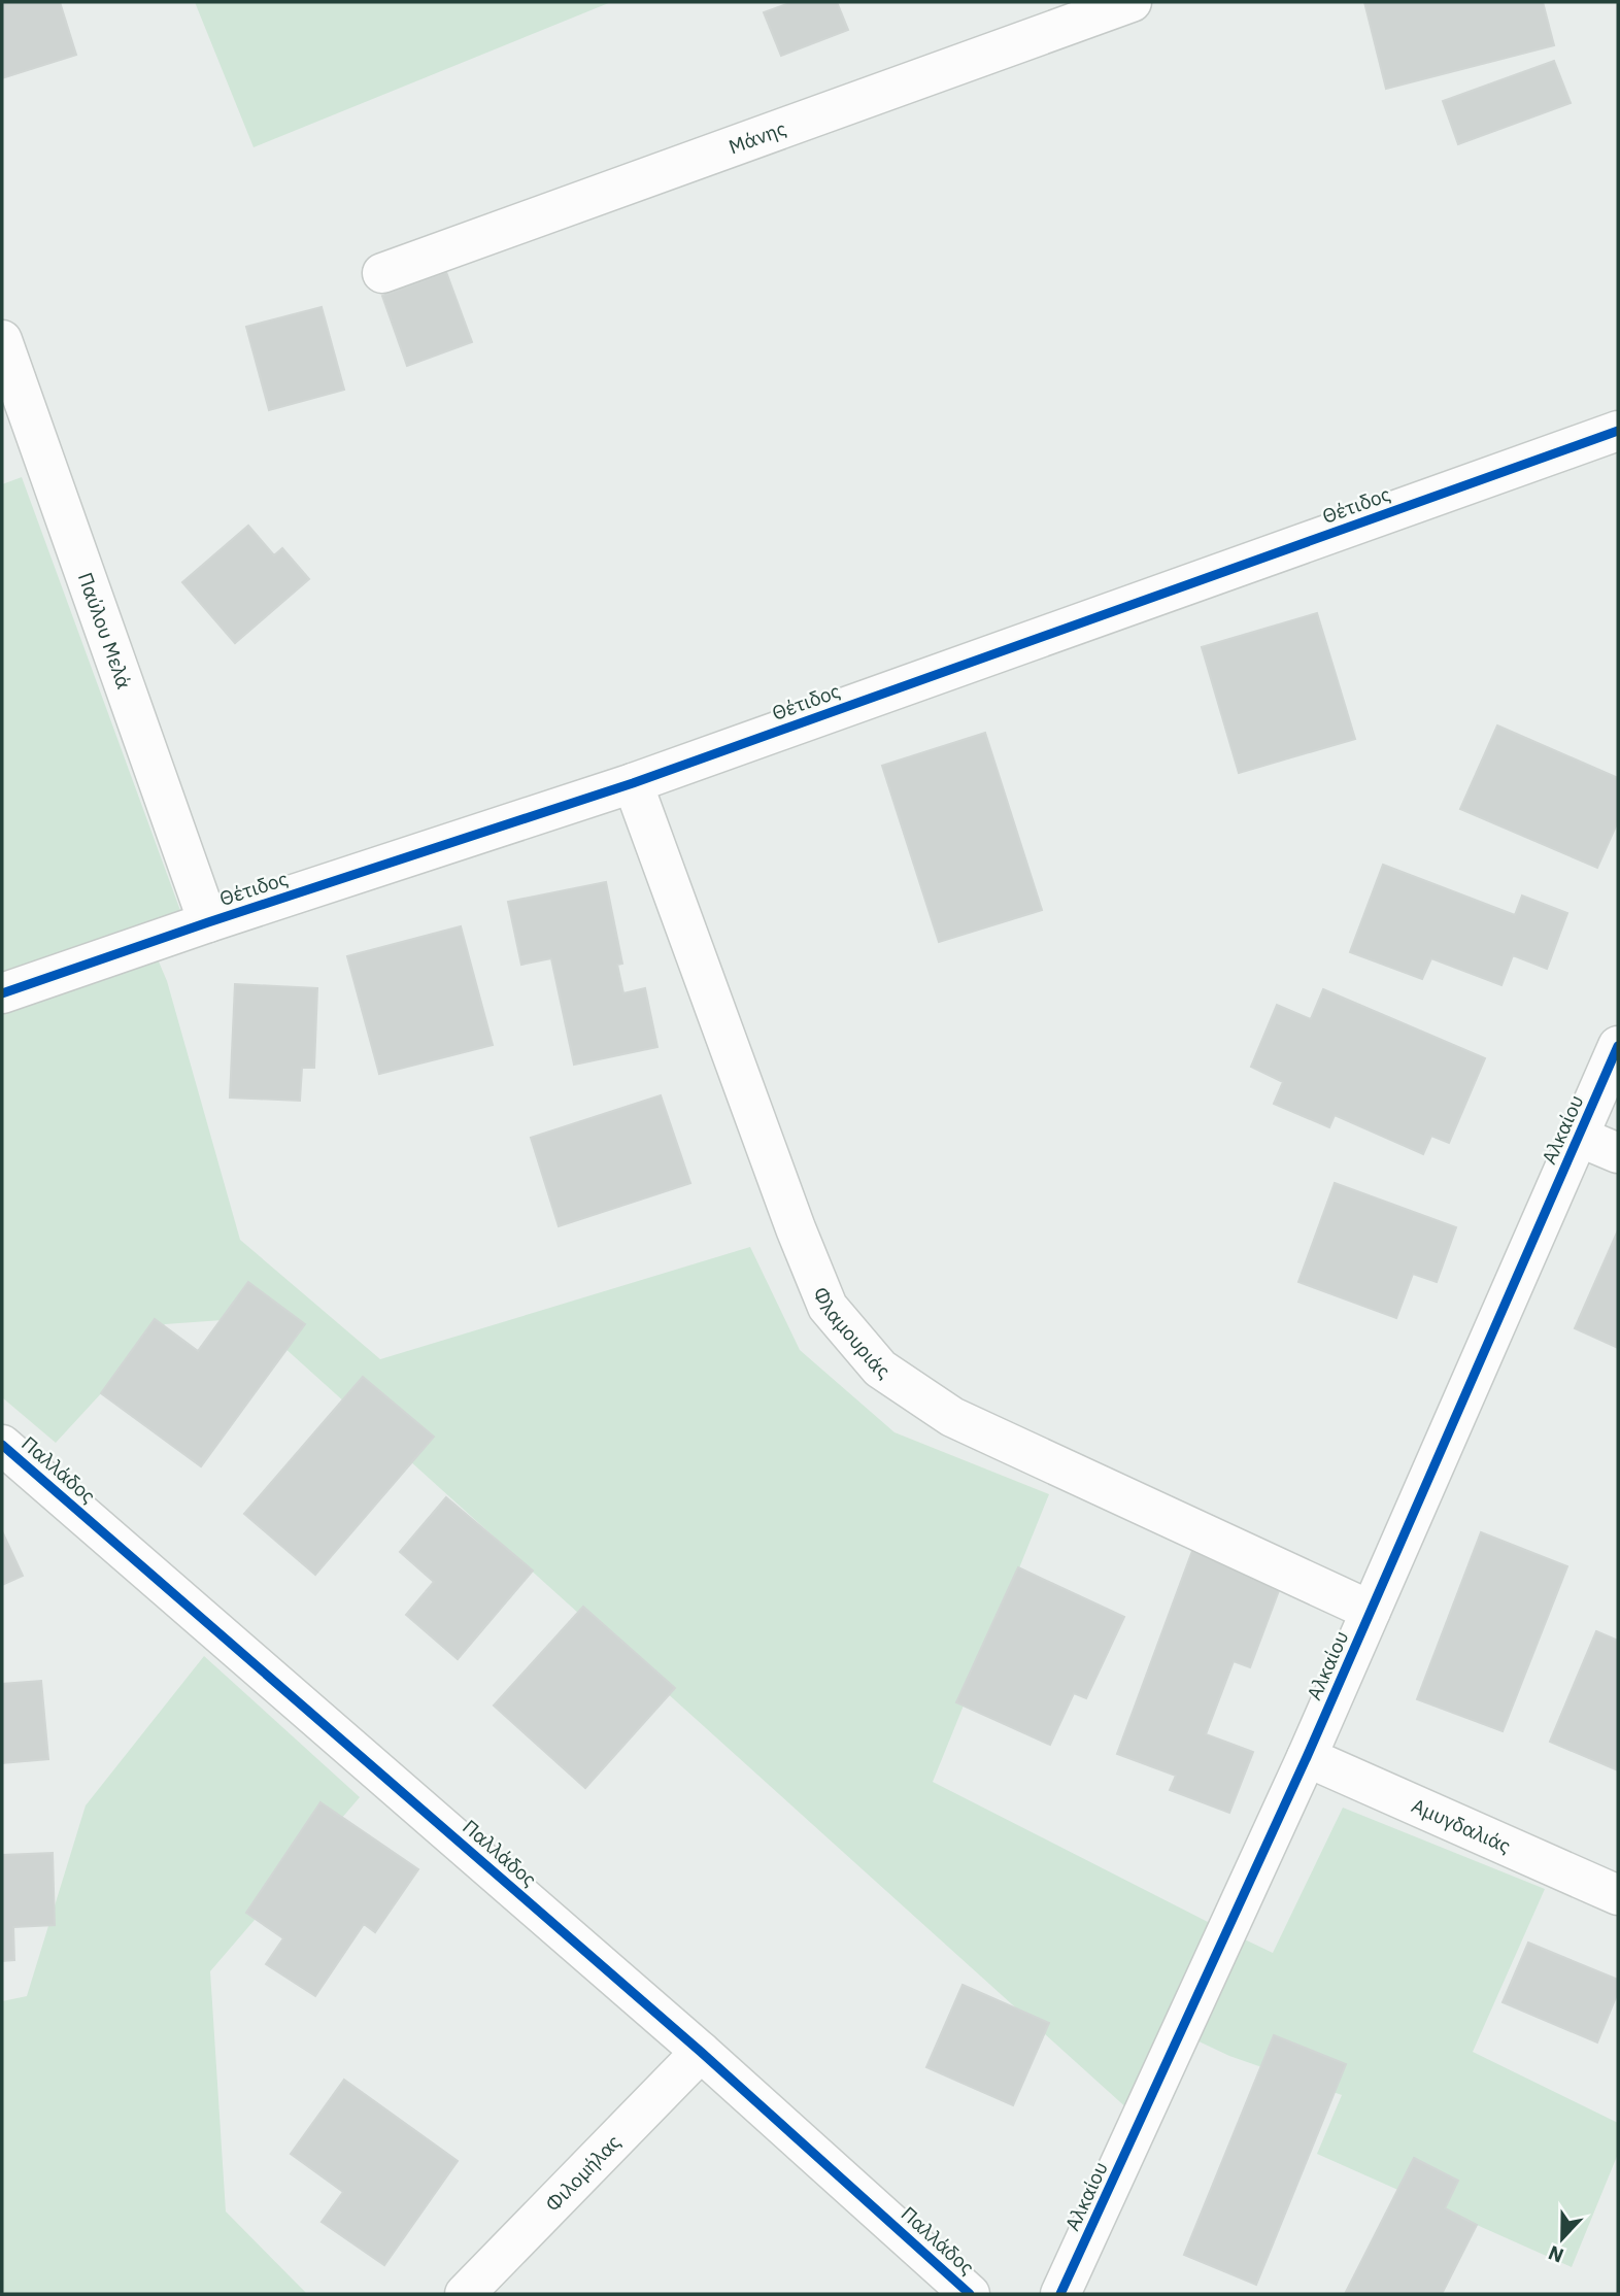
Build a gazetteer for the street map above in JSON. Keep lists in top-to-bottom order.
{
  "streets": {
    "street": [
      "Μάνης",
      "Θέτιδος",
      "Παύλου Μελά",
      "Αλκαίου",
      "Φλαμουριάς",
      "Παλλάδος",
      "Αμυγδαλιάς",
      "Φιλομήλας"
    ]
  },
  "crossings": [
    ["Θέτιδος", "Παύλου Μελά"],
    ["Θέτιδος", "Φλαμουριάς"],
    ["Αλκαίου", "Φλαμουριάς"],
    ["Αλκαίου", "Αμυγδαλιάς"],
    ["Παλλάδος", "Φιλομήλας"]
  ],
  "north": "bottom"
}
